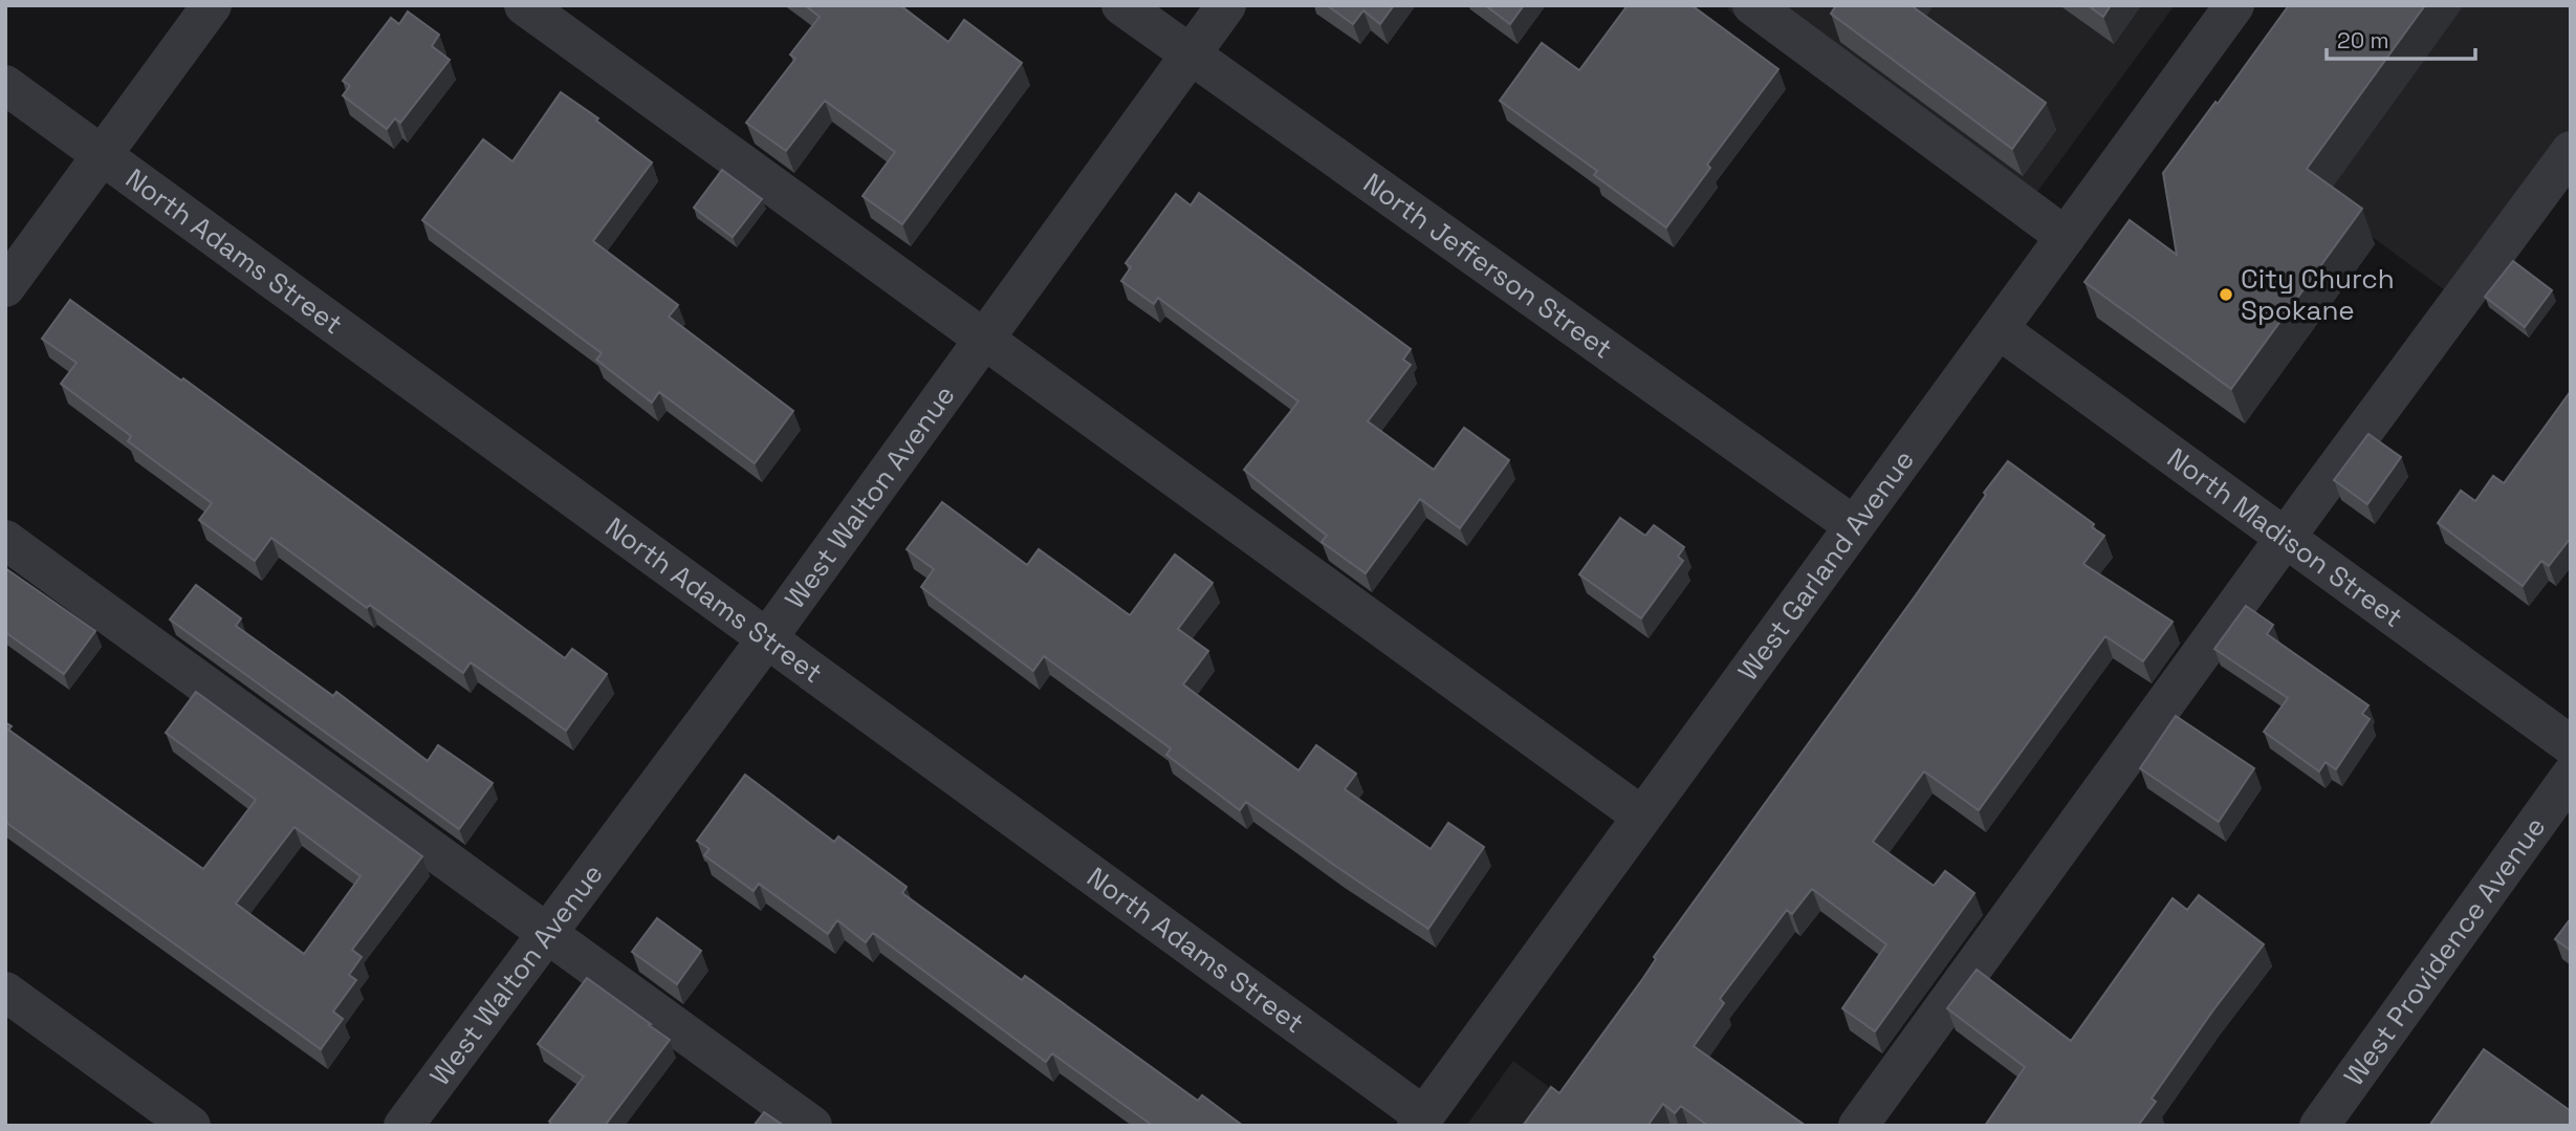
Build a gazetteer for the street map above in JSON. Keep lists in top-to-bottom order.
{
  "streets": {
    "street": [
      "North Adams Street",
      "North Jefferson Street",
      "West Walton Avenue",
      "North Madison Street",
      "West Garland Avenue",
      "West Providence Avenue"
    ]
  },
  "crossings": [
    ["North Adams Street", "West Walton Avenue"],
    ["North Adams Street", "West Garland Avenue"],
    ["North Jefferson Street", "West Walton Avenue"],
    ["North Jefferson Street", "West Garland Avenue"],
    ["North Madison Street", "West Garland Avenue"]
  ],
  "places": ["City Church Spokane"],
  "scale_bar": "20 m"
}
